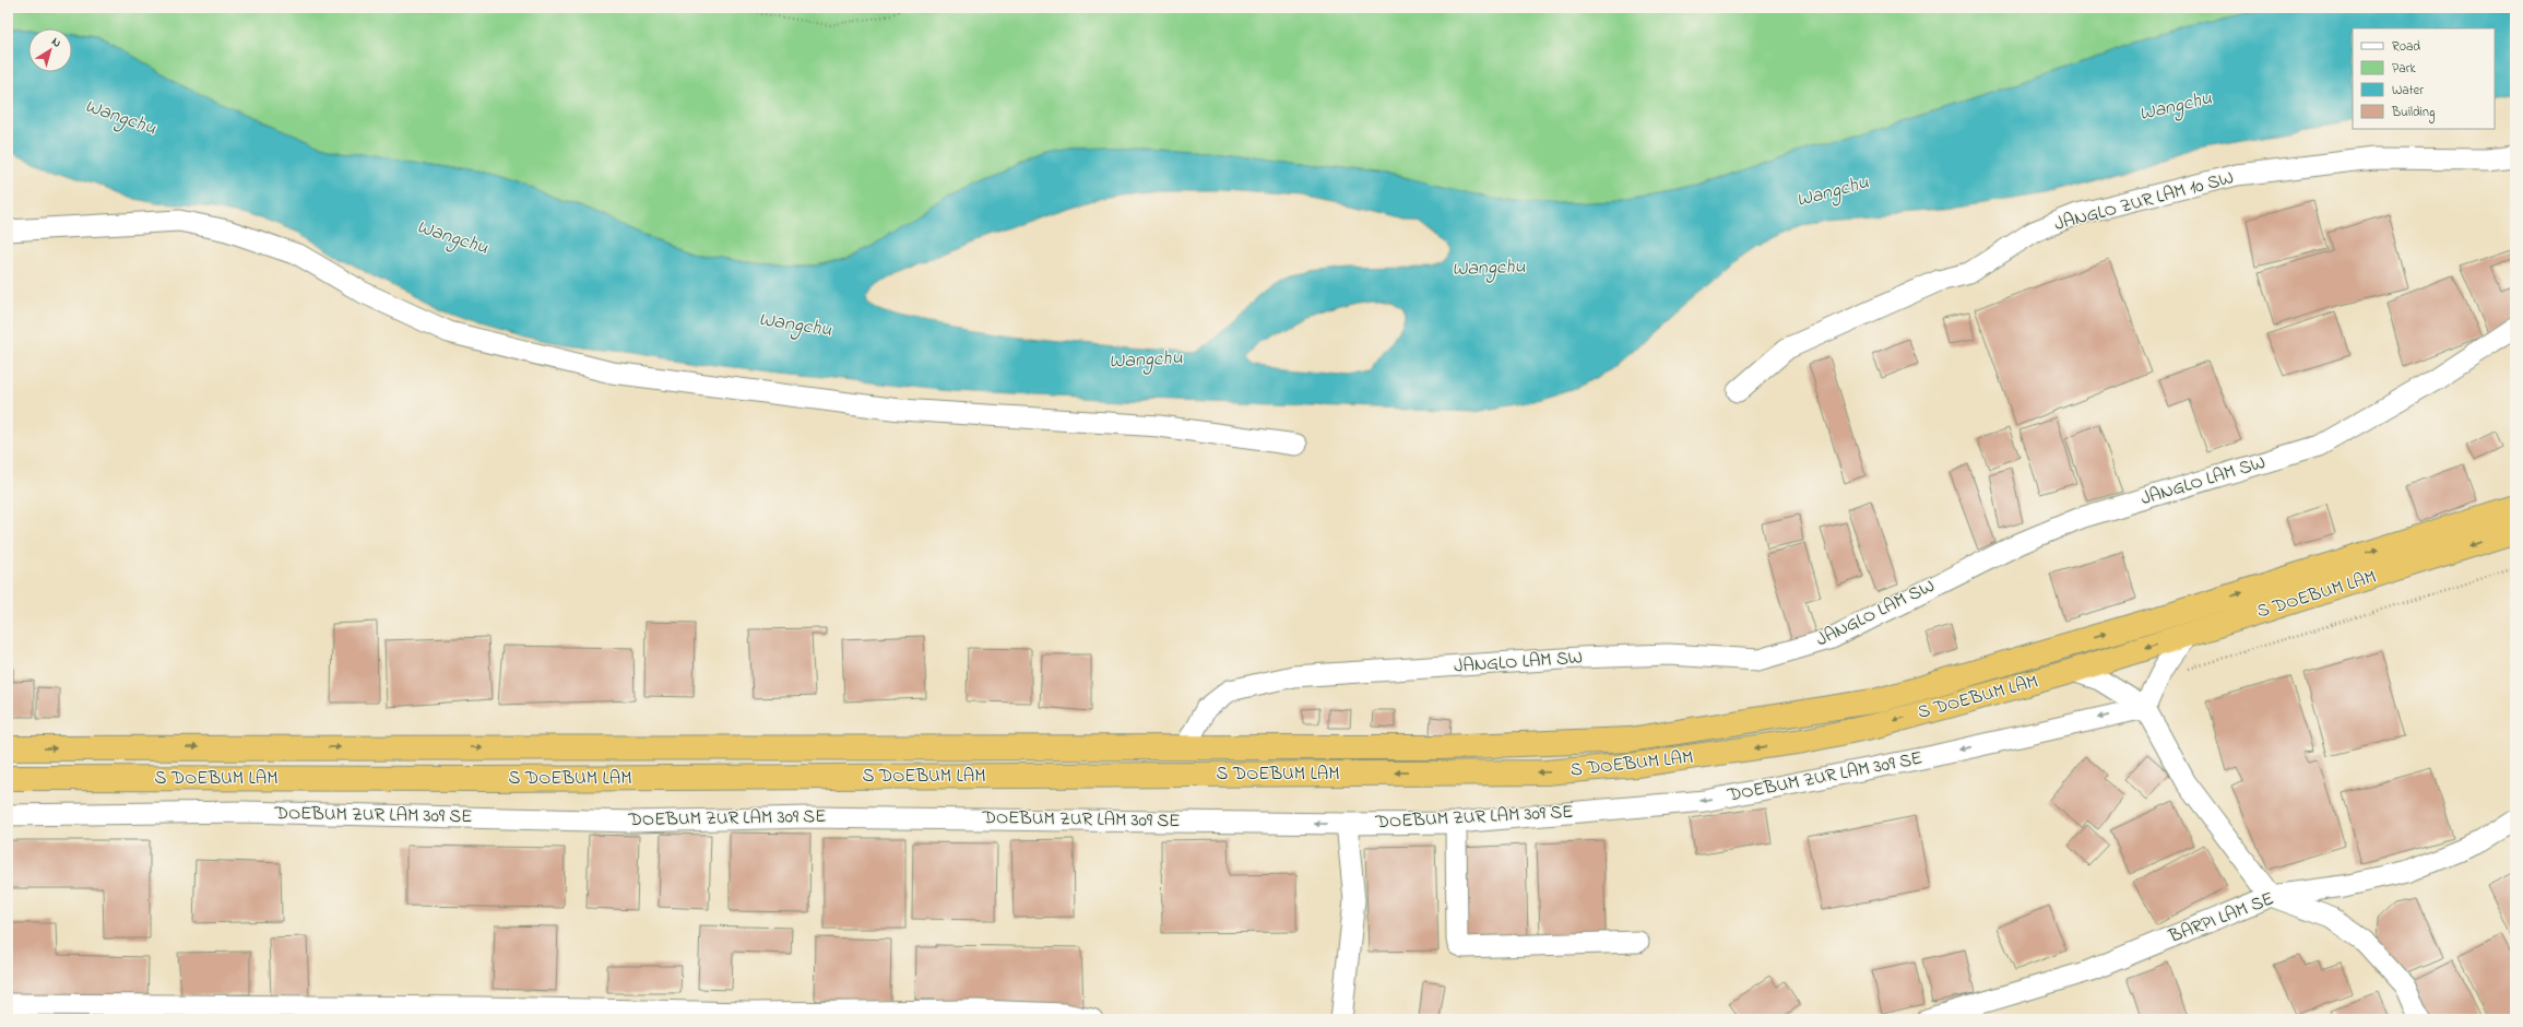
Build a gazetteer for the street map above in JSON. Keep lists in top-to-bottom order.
{
  "streets": {
    "highway": ["S DOEBUM LAM"],
    "street": [
      "JANGLO ZUR LAM 10 SW",
      "JANGLO LAM SW",
      "DOEBUM ZUR LAM 309 SE",
      "BARPI LAM SE"
    ]
  },
  "crossings": [
    ["JANGLO LAM SW", "S DOEBUM LAM"]
  ],
  "one_way": ["DOEBUM ZUR LAM 309 SE"],
  "water": ["Wangchu"],
  "legend": [
    "Road",
    "Park",
    "Water",
    "Building"
  ],
  "north": "top right"
}
